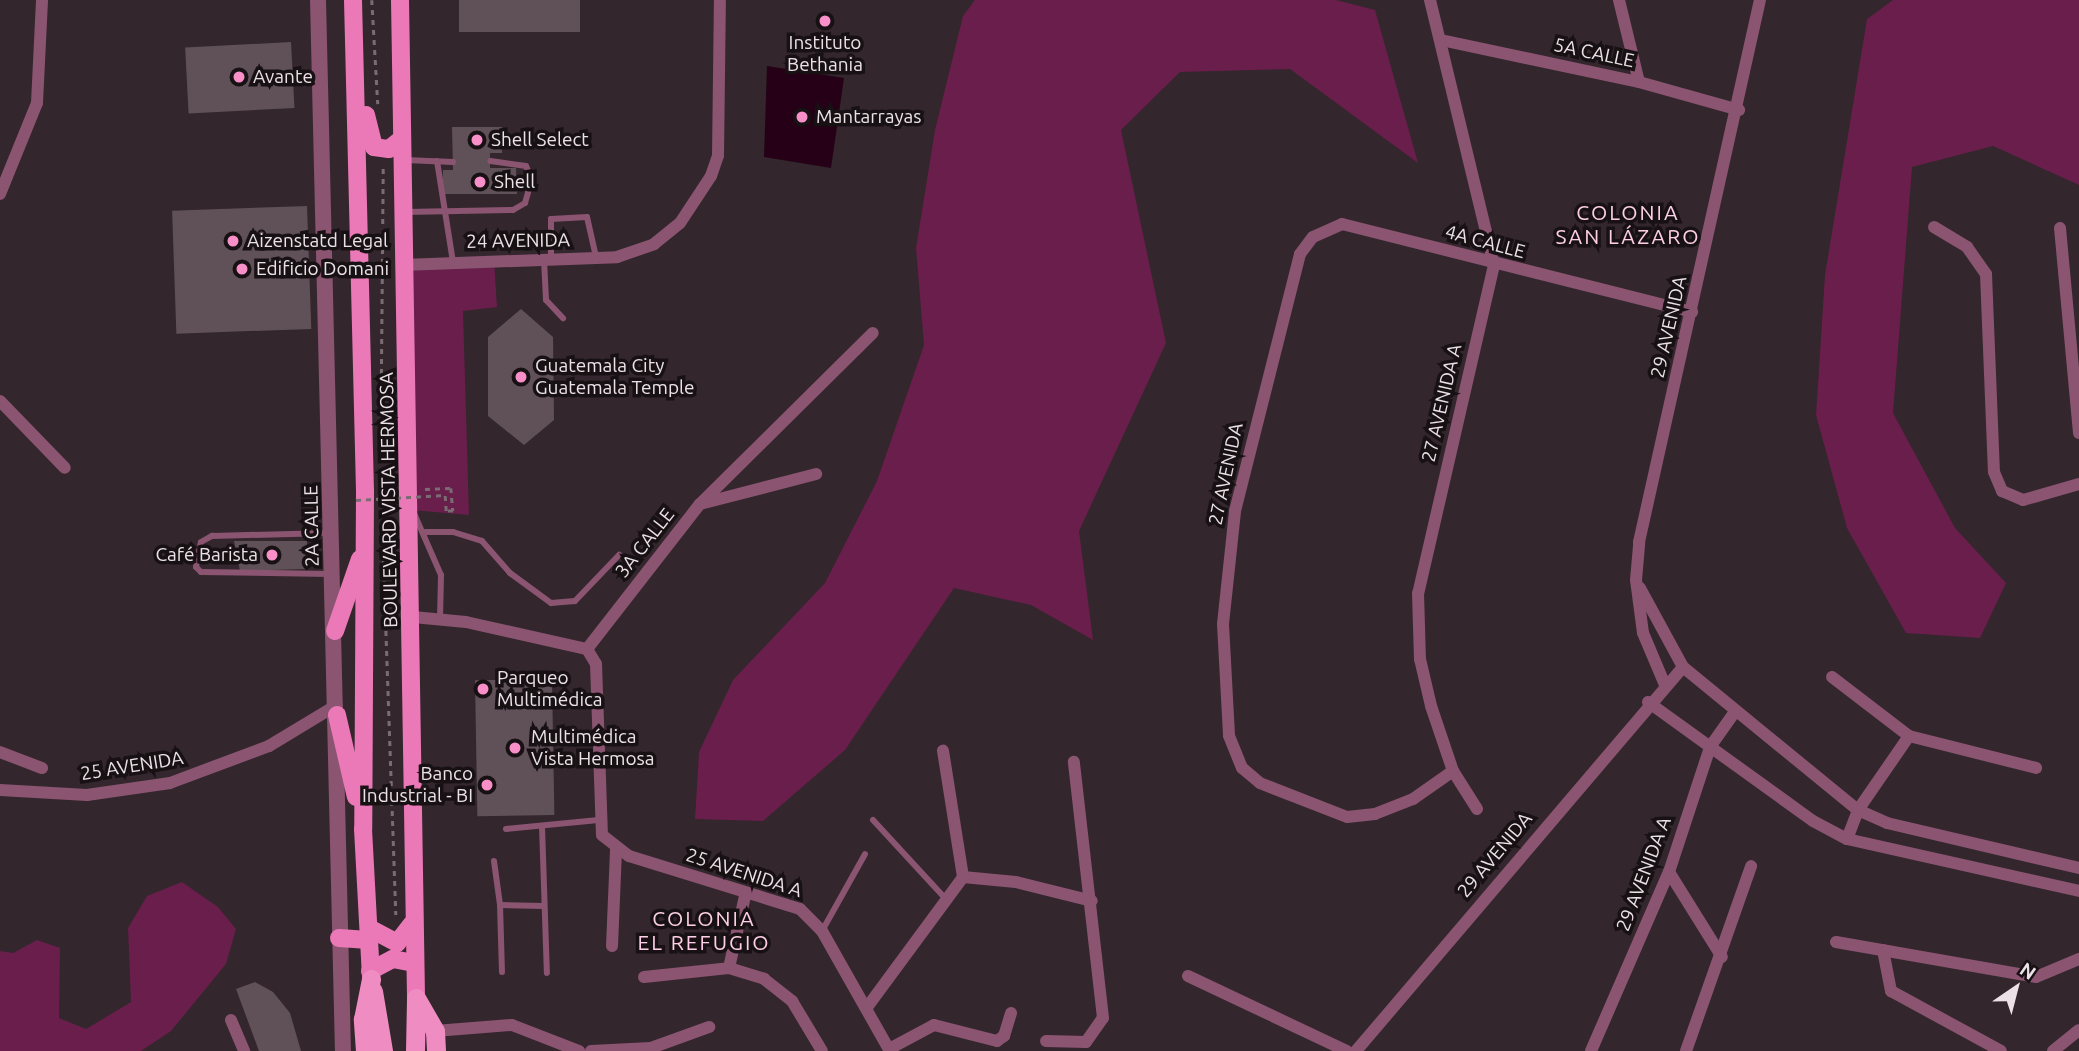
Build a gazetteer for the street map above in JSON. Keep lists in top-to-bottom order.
{
  "streets": {
    "main road": ["BOULEVARD VISTA HERMOSA"],
    "street": [
      "5A CALLE",
      "24 AVENIDA",
      "4A CALLE",
      "29 AVENIDA",
      "27 AVENIDA A",
      "27 AVENIDA",
      "2A CALLE",
      "3A CALLE",
      "25 AVENIDA",
      "25 AVENIDA A",
      "29 AVENIDA A"
    ]
  },
  "crossings": [
    ["5A CALLE", "29 AVENIDA"],
    ["5A CALLE", "27 AVENIDA A"],
    ["24 AVENIDA", "BOULEVARD VISTA HERMOSA"],
    ["4A CALLE", "29 AVENIDA"],
    ["4A CALLE", "27 AVENIDA A"],
    ["4A CALLE", "27 AVENIDA"],
    ["27 AVENIDA A", "27 AVENIDA"],
    ["2A CALLE", "25 AVENIDA"]
  ],
  "districts": ["COLONIA SAN LÁZARO", "COLONIA EL REFUGIO"],
  "places": [
    "Instituto Bethania",
    "Avante",
    "Mantarrayas",
    "Shell Select",
    "Shell",
    "Aizenstatd Legal",
    "Edificio Domani",
    "Guatemala City Guatemala Temple",
    "Café Barista",
    "Parqueo Multimédica",
    "Multimédica Vista Hermosa",
    "Banco Industrial - BI"
  ],
  "north": "top right"
}
